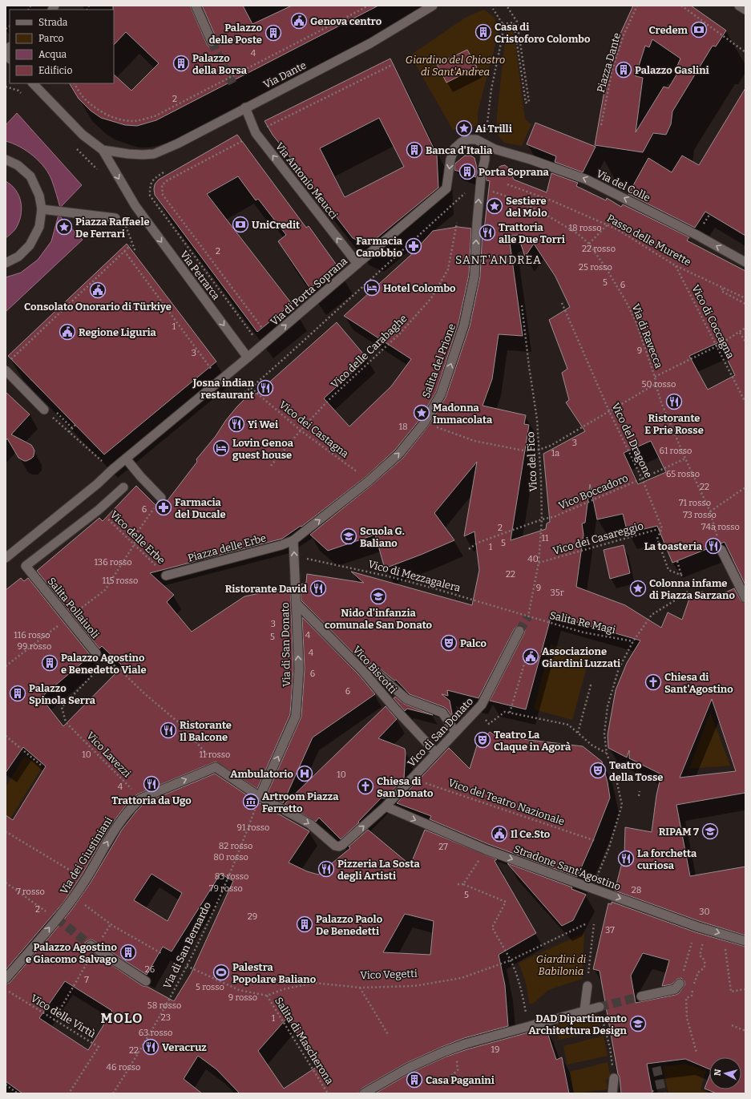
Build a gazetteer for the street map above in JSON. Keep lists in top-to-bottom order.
{
  "streets": {
    "street": [
      "Via Dante",
      "Via Antonio Meucci",
      "Via del Colle",
      "Via Petrarca",
      "Via di Porta Soprana",
      "Salita del Prione",
      "Piazza delle Erbe",
      "Salita Pollaiuoli",
      "Via di San Donato",
      "Vico Biscotti",
      "Vico di San Donato",
      "Via dei Giustiniani",
      "Stradone Sant'Agostino"
    ],
    "path": [
      "Piazza Dante",
      "Passo delle Murette",
      "Vico di Coccagna",
      "Via di Ravecca",
      "Vico delle Carabaghe",
      "Vico dei Castagna",
      "Vico del Dragone",
      "Vico del Fico",
      "Vico Boccadoro",
      "Vico delle Erbe",
      "Vico dei Casareggio",
      "Vico di Mezzagalera",
      "Salita Re Magi",
      "Vico Lavezzi",
      "Vico del Teatro Nazionale",
      "Via di San Bernardo",
      "Vico Vegetti",
      "Vico delle Virtù",
      "Salita di Mascherona"
    ]
  },
  "crossings": [
    ["Via Dante", "Via Antonio Meucci"],
    ["Via Dante", "Via Petrarca"],
    ["Via Antonio Meucci", "Via di Porta Soprana"],
    ["Via del Colle", "Via di Porta Soprana"],
    ["Via del Colle", "Salita del Prione"],
    ["Passo delle Murette", "Vico di Coccagna"],
    ["Via Petrarca", "Via di Porta Soprana"],
    ["Via di Porta Soprana", "Salita del Prione"],
    ["Via di Ravecca", "Vico Boccadoro"],
    ["Vico delle Carabaghe", "Vico dei Castagna"],
    ["Salita del Prione", "Vico dei Castagna"],
    ["Salita del Prione", "Piazza delle Erbe"],
    ["Salita del Prione", "Via di San Donato"],
    ["Vico del Dragone", "Vico Boccadoro"],
    ["Vico del Dragone", "Vico dei Casareggio"],
    ["Vico del Fico", "Vico Boccadoro"],
    ["Vico del Fico", "Vico dei Casareggio"],
    ["Vico del Fico", "Vico di Mezzagalera"],
    ["Vico del Fico", "Salita Re Magi"],
    ["Vico delle Erbe", "Piazza delle Erbe"],
    ["Vico delle Erbe", "Salita Pollaiuoli"],
    ["Piazza delle Erbe", "Via di San Donato"],
    ["Vico di Mezzagalera", "Salita Re Magi"],
    ["Vico di Mezzagalera", "Via di San Donato"],
    ["Salita Pollaiuoli", "Vico Lavezzi"],
    ["Salita Pollaiuoli", "Via dei Giustiniani"],
    ["Via di San Donato", "Vico Biscotti"],
    ["Via di San Donato", "Via di San Bernardo"],
    ["Vico Biscotti", "Vico di San Donato"],
    ["Vico di San Donato", "Vico del Teatro Nazionale"],
    ["Vico di San Donato", "Stradone Sant'Agostino"],
    ["Vico Lavezzi", "Via dei Giustiniani"],
    ["Vico Vegetti", "Salita di Mascherona"]
  ],
  "one_way": [
    "Via Antonio Meucci",
    "Via del Colle",
    "Via Petrarca",
    "Salita del Prione",
    "Via di San Donato",
    "Via dei Giustiniani",
    "Stradone Sant'Agostino"
  ],
  "districts": ["SANT'ANDREA", "MOLO"],
  "parks": ["Giardino del Chiostro di Sant'Andrea", "Giardini di Babilonia"],
  "places": {
    "public building": [
      "Genova centro",
      "Consolato Onorario di Türkiye",
      "Regione Liguria",
      "Associazione Giardini Luzzati",
      "Il Ce.Sto"
    ],
    "bank": ["Credem", "UniCredit"],
    "building": [
      "Casa di Cristoforo Colombo",
      "Palazzo delle Poste",
      "Palazzo della Borsa",
      "Palazzo Gaslini",
      "Banca d'Italia",
      "Porta Soprana",
      "Palazzo Agostino e Benedetto Viale",
      "Palazzo Spinola Serra",
      "Palazzo Paolo De Benedetti",
      "Palazzo Agostino e Giacomo Salvago",
      "Casa Paganini"
    ],
    "place": [
      "Ai Trilli",
      "Sestiere del Molo",
      "Piazza Raffaele De Ferrari",
      "Madonna Immacolata",
      "Colonna infame di Piazza Sarzano"
    ],
    "restaurant": [
      "Trattoria alle Due Torri",
      "Josna indian restaurant",
      "Ristorante E Prie Rosse",
      "Yi Wei",
      "La toasteria",
      "Ristorante David",
      "Ristorante Il Balcone",
      "Trattoria da Ugo",
      "La forchetta curiosa",
      "Pizzeria La Sosta degli Artisti",
      "Veracruz"
    ],
    "pharmacy": ["Farmacia Canobbio", "Farmacia del Ducale"],
    "hotel": ["Hotel Colombo", "Lovin Genoa guest house"],
    "school or university": [
      "Scuola G. Baliano",
      "Nido d'infanzia comunale San Donato",
      "RIPAM 7",
      "DAD Dipartimento Architettura Design"
    ],
    "theatre": ["Palco", "Teatro La Claque in Agorà", "Teatro della Tosse"],
    "church": ["Chiesa di Sant'Agostino", "Chiesa di San Donato"],
    "hospital": ["Ambulatorio"],
    "museum": ["Artroom Piazza Ferretto"],
    "sports": ["Palestra Popolare Baliano"]
  },
  "house_numbers": [
    "4",
    "2",
    "18 rosso",
    "22 rosso",
    "2",
    "25 rosso",
    "5",
    "6",
    "1",
    "9",
    "3",
    "50 rosso",
    "18",
    "3",
    "61 rosso",
    "1a",
    "65 rosso",
    "22",
    "71 rosso",
    "6",
    "73 rosso",
    "74a rosso",
    "2",
    "11",
    "5",
    "1",
    "40",
    "136 rosso",
    "22",
    "115 rosso",
    "9",
    "35r",
    "3",
    "116 rosso",
    "4",
    "5",
    "99 rosso",
    "4",
    "6",
    "6",
    "10",
    "11 rosso",
    "10",
    "4",
    "91 rosso",
    "82 rosso",
    "27",
    "80 rosso",
    "83 rosso",
    "79 rosso",
    "28",
    "7 rosso",
    "5",
    "2",
    "30",
    "29",
    "37",
    "26",
    "7",
    "5 rosso",
    "9 rosso",
    "58 rosso",
    "23",
    "1",
    "63 rosso",
    "19",
    "22",
    "46 rosso"
  ],
  "legend": [
    "Strada",
    "Parco",
    "Acqua",
    "Edificio"
  ],
  "north": "left"
}
